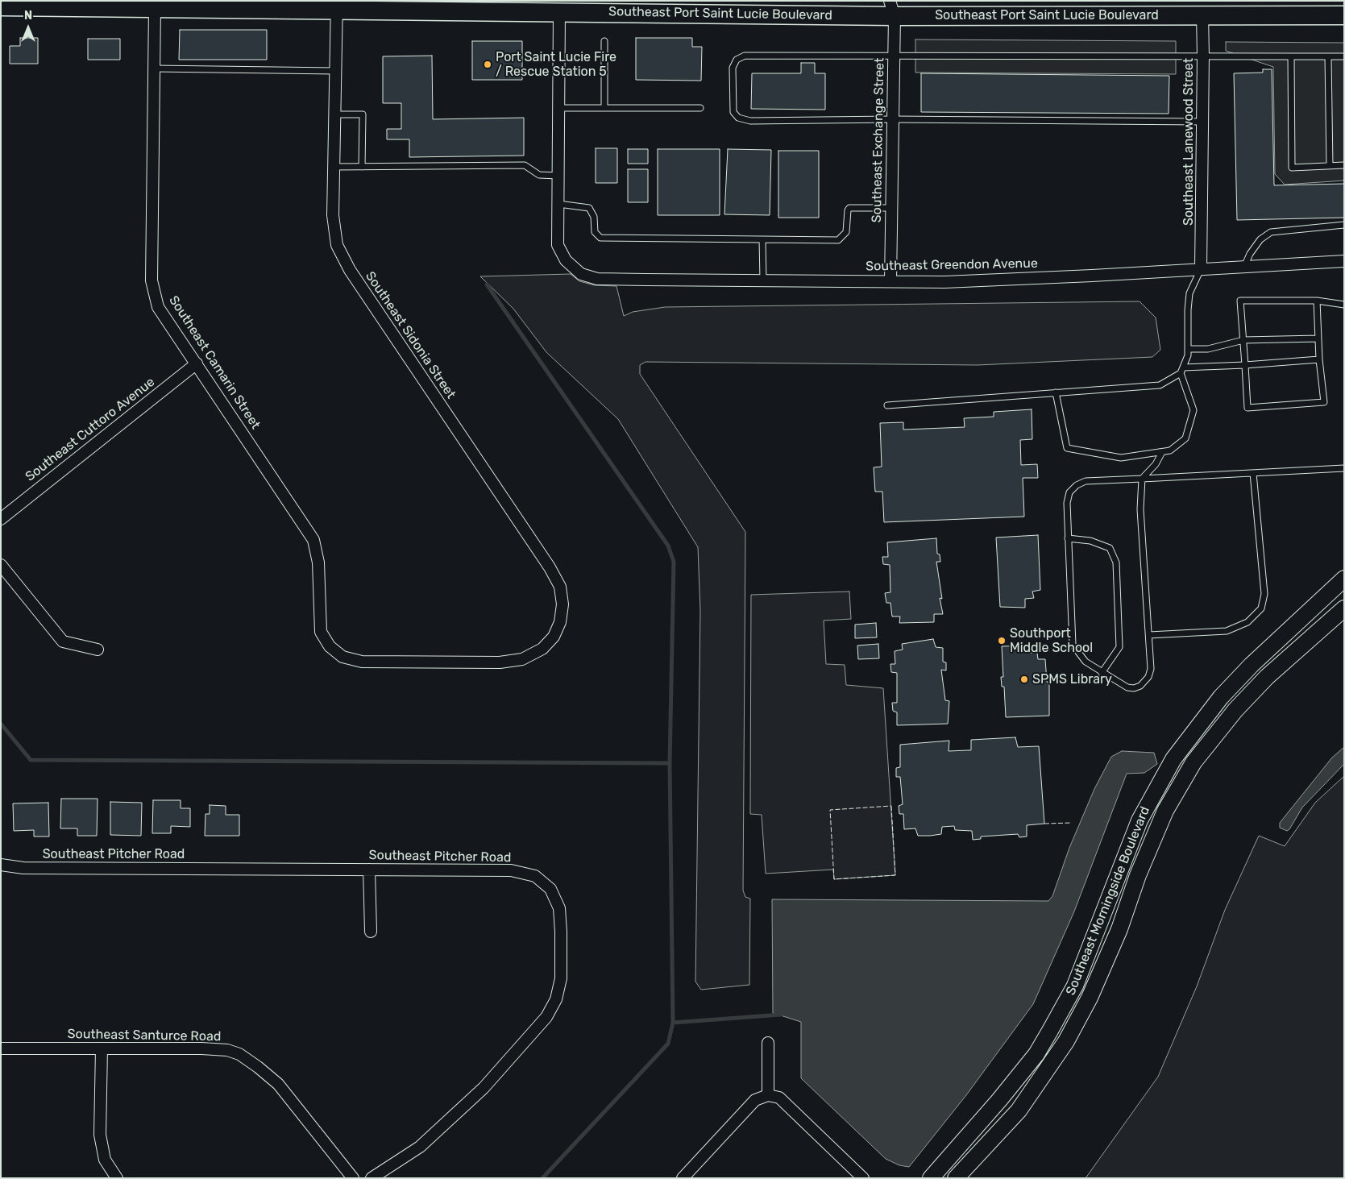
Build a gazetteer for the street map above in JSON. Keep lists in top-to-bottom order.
{
  "streets": {
    "main road": ["Southeast Port Saint Lucie Boulevard"],
    "street": [
      "Southeast Exchange Street",
      "Southeast Lanewood Street",
      "Southeast Greendon Avenue",
      "Southeast Sidonia Street",
      "Southeast Camarin Street",
      "Southeast Cuttoro Avenue",
      "Southeast Pitcher Road",
      "Southeast Morningside Boulevard",
      "Southeast Santurce Road"
    ]
  },
  "crossings": [
    ["Southeast Port Saint Lucie Boulevard", "Southeast Exchange Street"],
    ["Southeast Port Saint Lucie Boulevard", "Southeast Lanewood Street"],
    ["Southeast Port Saint Lucie Boulevard", "Southeast Sidonia Street"],
    ["Southeast Port Saint Lucie Boulevard", "Southeast Camarin Street"],
    ["Southeast Exchange Street", "Southeast Greendon Avenue"],
    ["Southeast Lanewood Street", "Southeast Greendon Avenue"],
    ["Southeast Sidonia Street", "Southeast Camarin Street"],
    ["Southeast Camarin Street", "Southeast Cuttoro Avenue"]
  ],
  "places": ["Port Saint Lucie Fire / Rescue Station 5", "Southport Middle School", "SPMS Library"],
  "north": "top"
}
